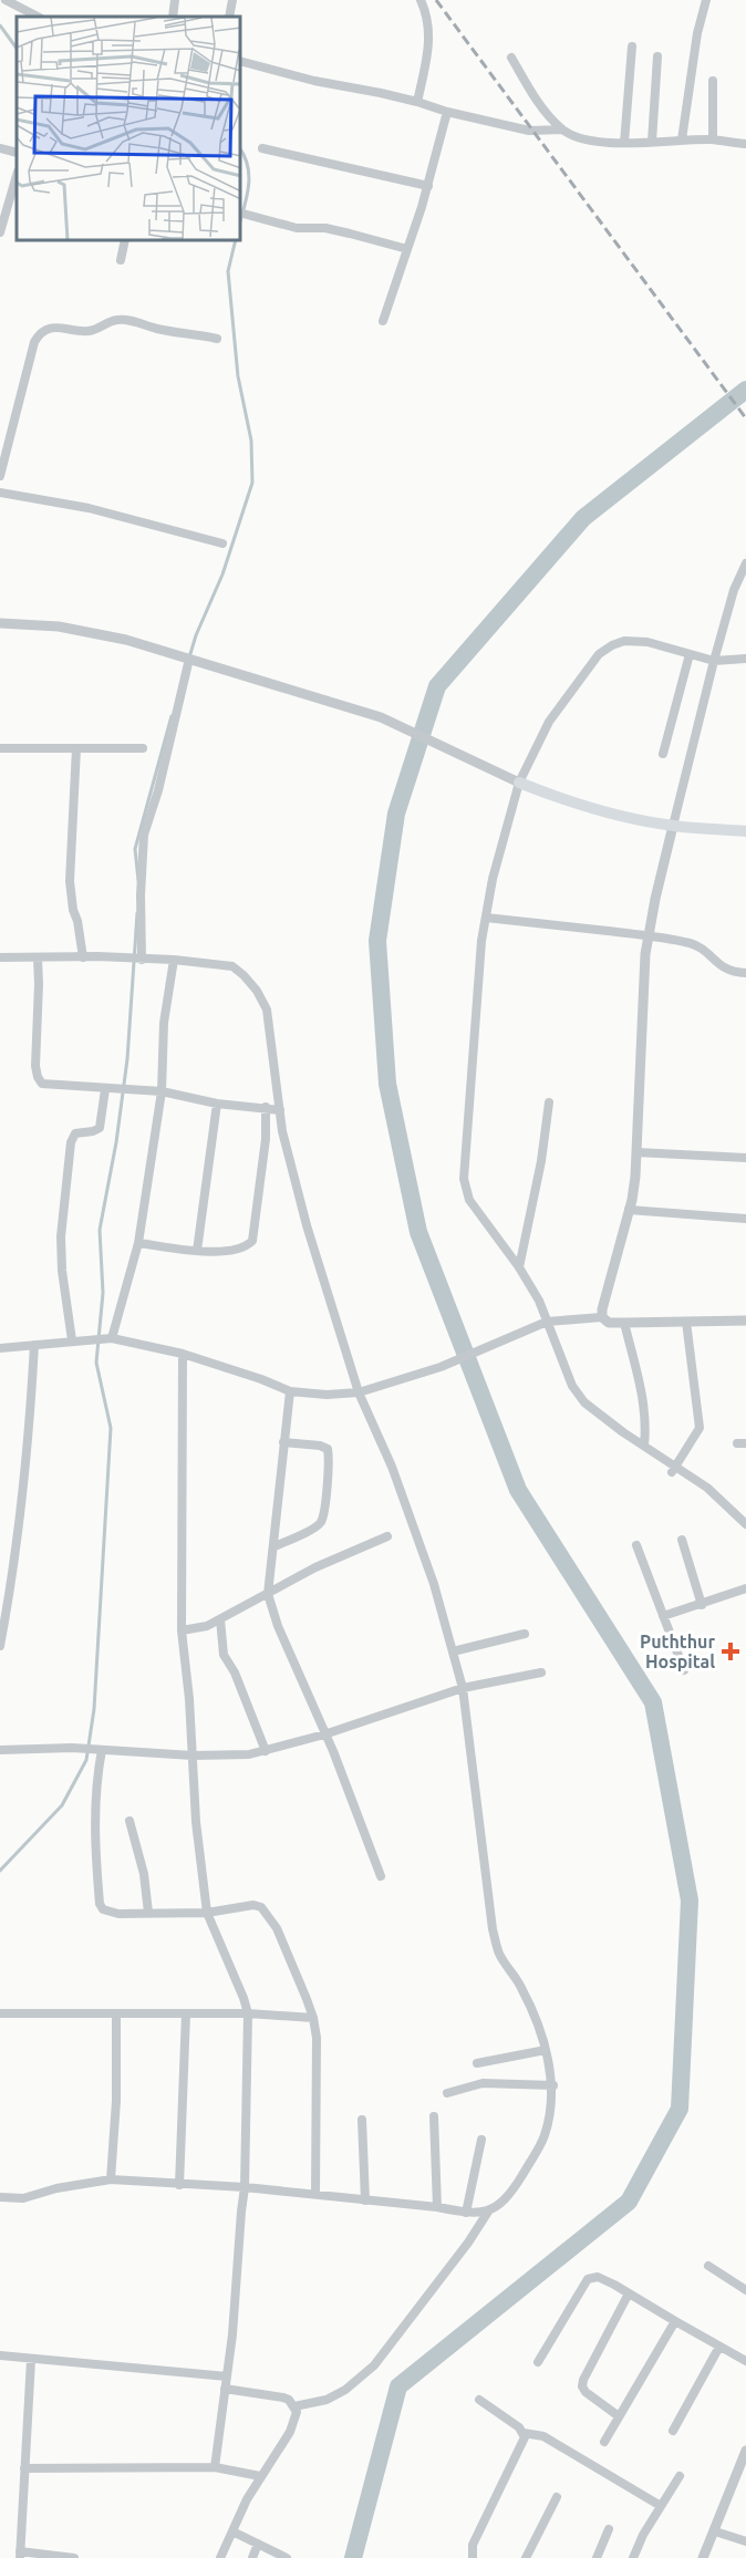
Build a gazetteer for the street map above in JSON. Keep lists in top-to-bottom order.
{
  "places": {
    "health": ["Puththur Hospital"]
  }
}
